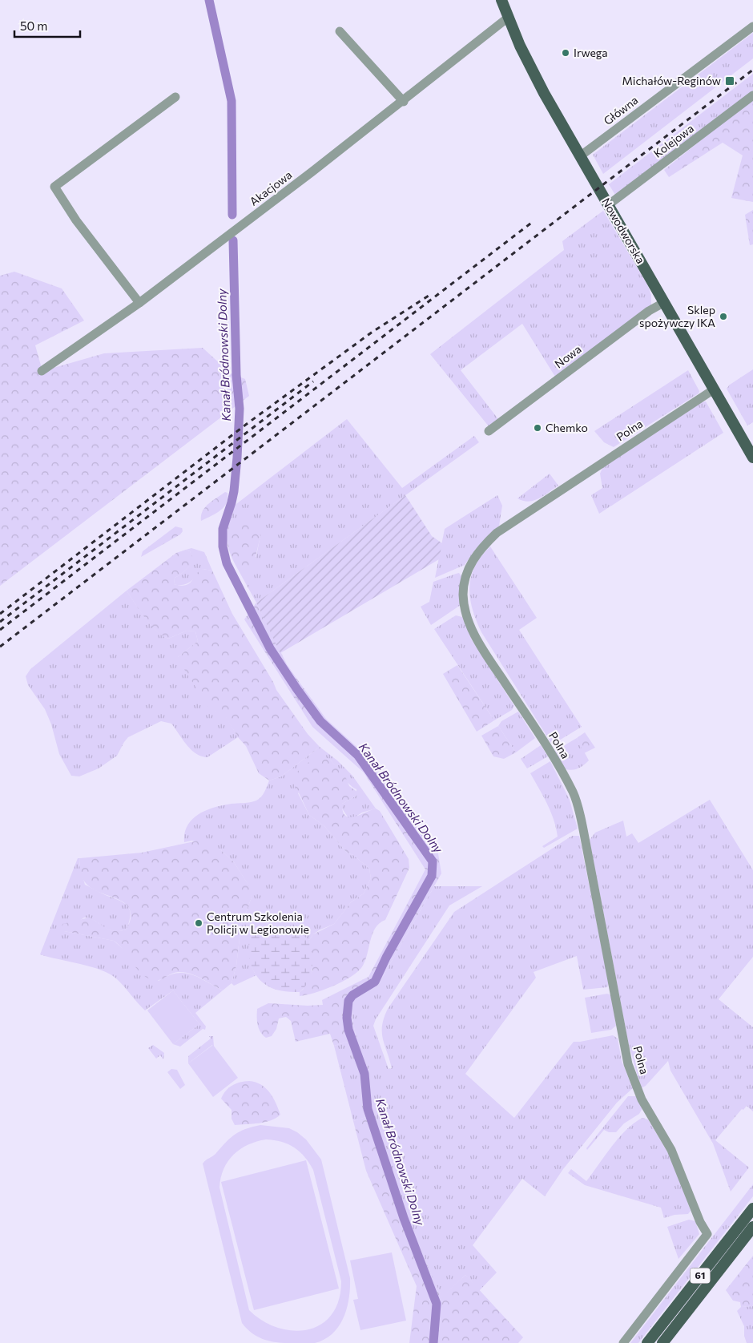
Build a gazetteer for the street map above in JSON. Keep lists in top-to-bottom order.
{
  "streets": {
    "main road": ["Nowodworska", "61"],
    "street": [
      "Główna",
      "Kolejowa",
      "Akacjowa",
      "Nowa",
      "Polna"
    ]
  },
  "crossings": [
    ["Główna", "Nowodworska"],
    ["Kolejowa", "Nowodworska"],
    ["Akacjowa", "Nowodworska"],
    ["Nowodworska", "Nowa"],
    ["Nowodworska", "Polna"]
  ],
  "water": ["Kanał Bródnowski Dolny"],
  "places": {
    "other": [
      "Irwega",
      "Sklep spożywczy IKA",
      "Chemko",
      "Centrum Szkolenia Policji w Legionowie"
    ],
    "transit": ["Michałów-Reginów"]
  },
  "scale_bar": "50 m"
}
